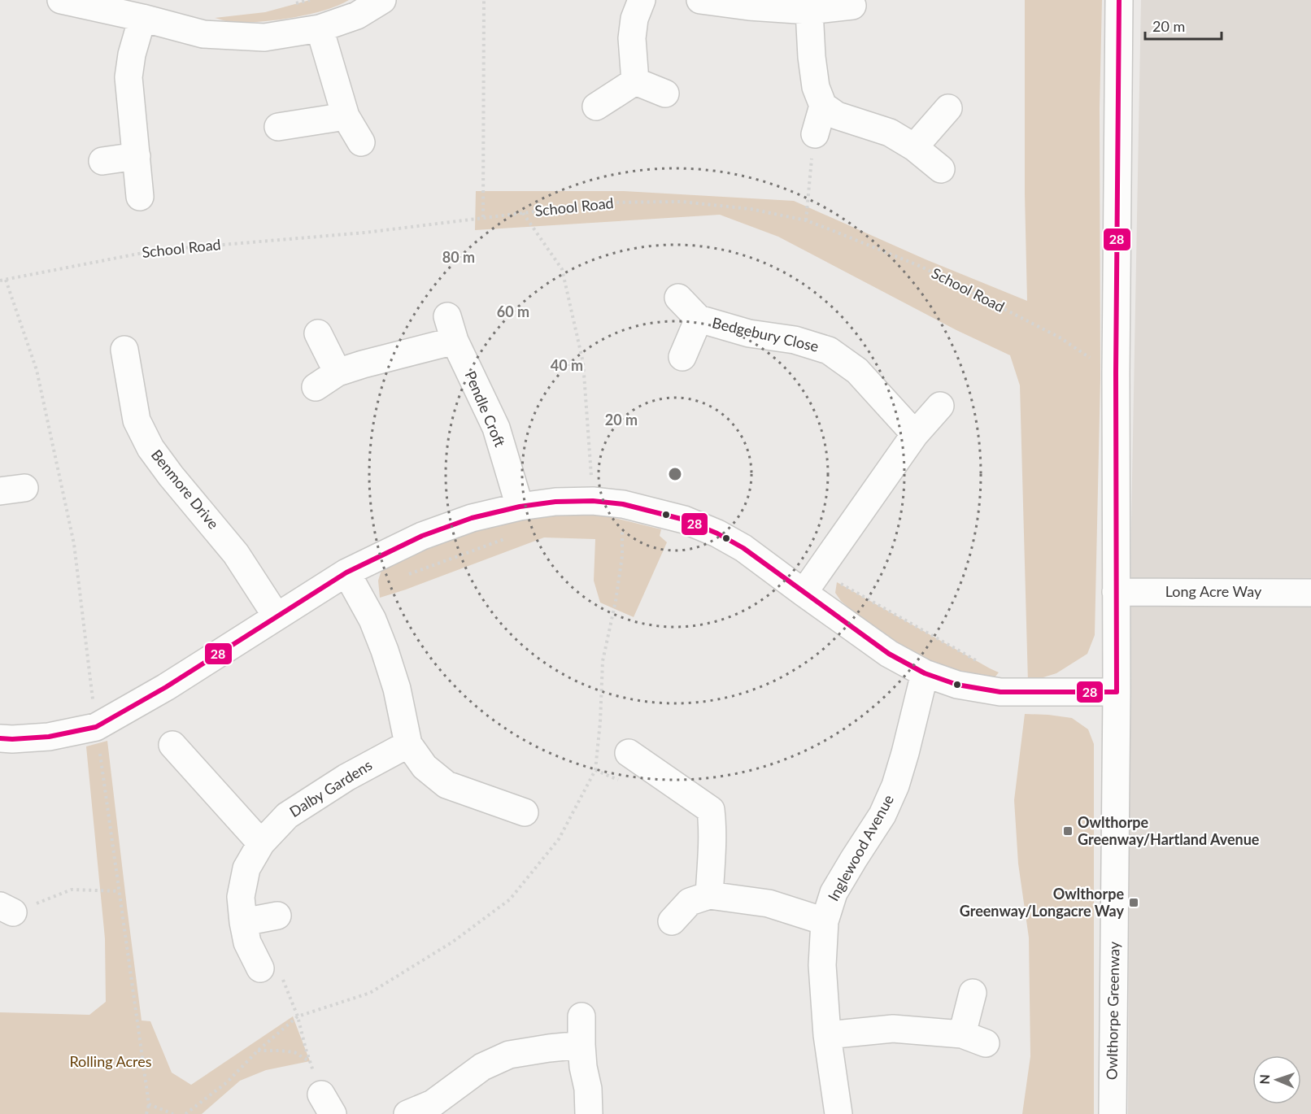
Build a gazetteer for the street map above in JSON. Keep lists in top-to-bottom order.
{
  "streets": {
    "street": [
      "Bedgebury Close",
      "Pendle Croft",
      "Benmore Drive",
      "Long Acre Way",
      "Dalby Gardens",
      "Inglewood Avenue",
      "Owlthorpe Greenway"
    ],
    "path": ["School Road"]
  },
  "crossings": [
    ["School Road", "Owlthorpe Greenway"],
    ["Long Acre Way", "Owlthorpe Greenway"]
  ],
  "parks": ["Rolling Acres"],
  "places": {
    "transit": ["Owlthorpe Greenway/Hartland Avenue", "Owlthorpe Greenway/Longacre Way"]
  },
  "lines": ["transit line 28"],
  "scale_bar": "20 m",
  "north": "left",
  "rings": [
    "80 m",
    "60 m",
    "40 m",
    "20 m"
  ]
}
